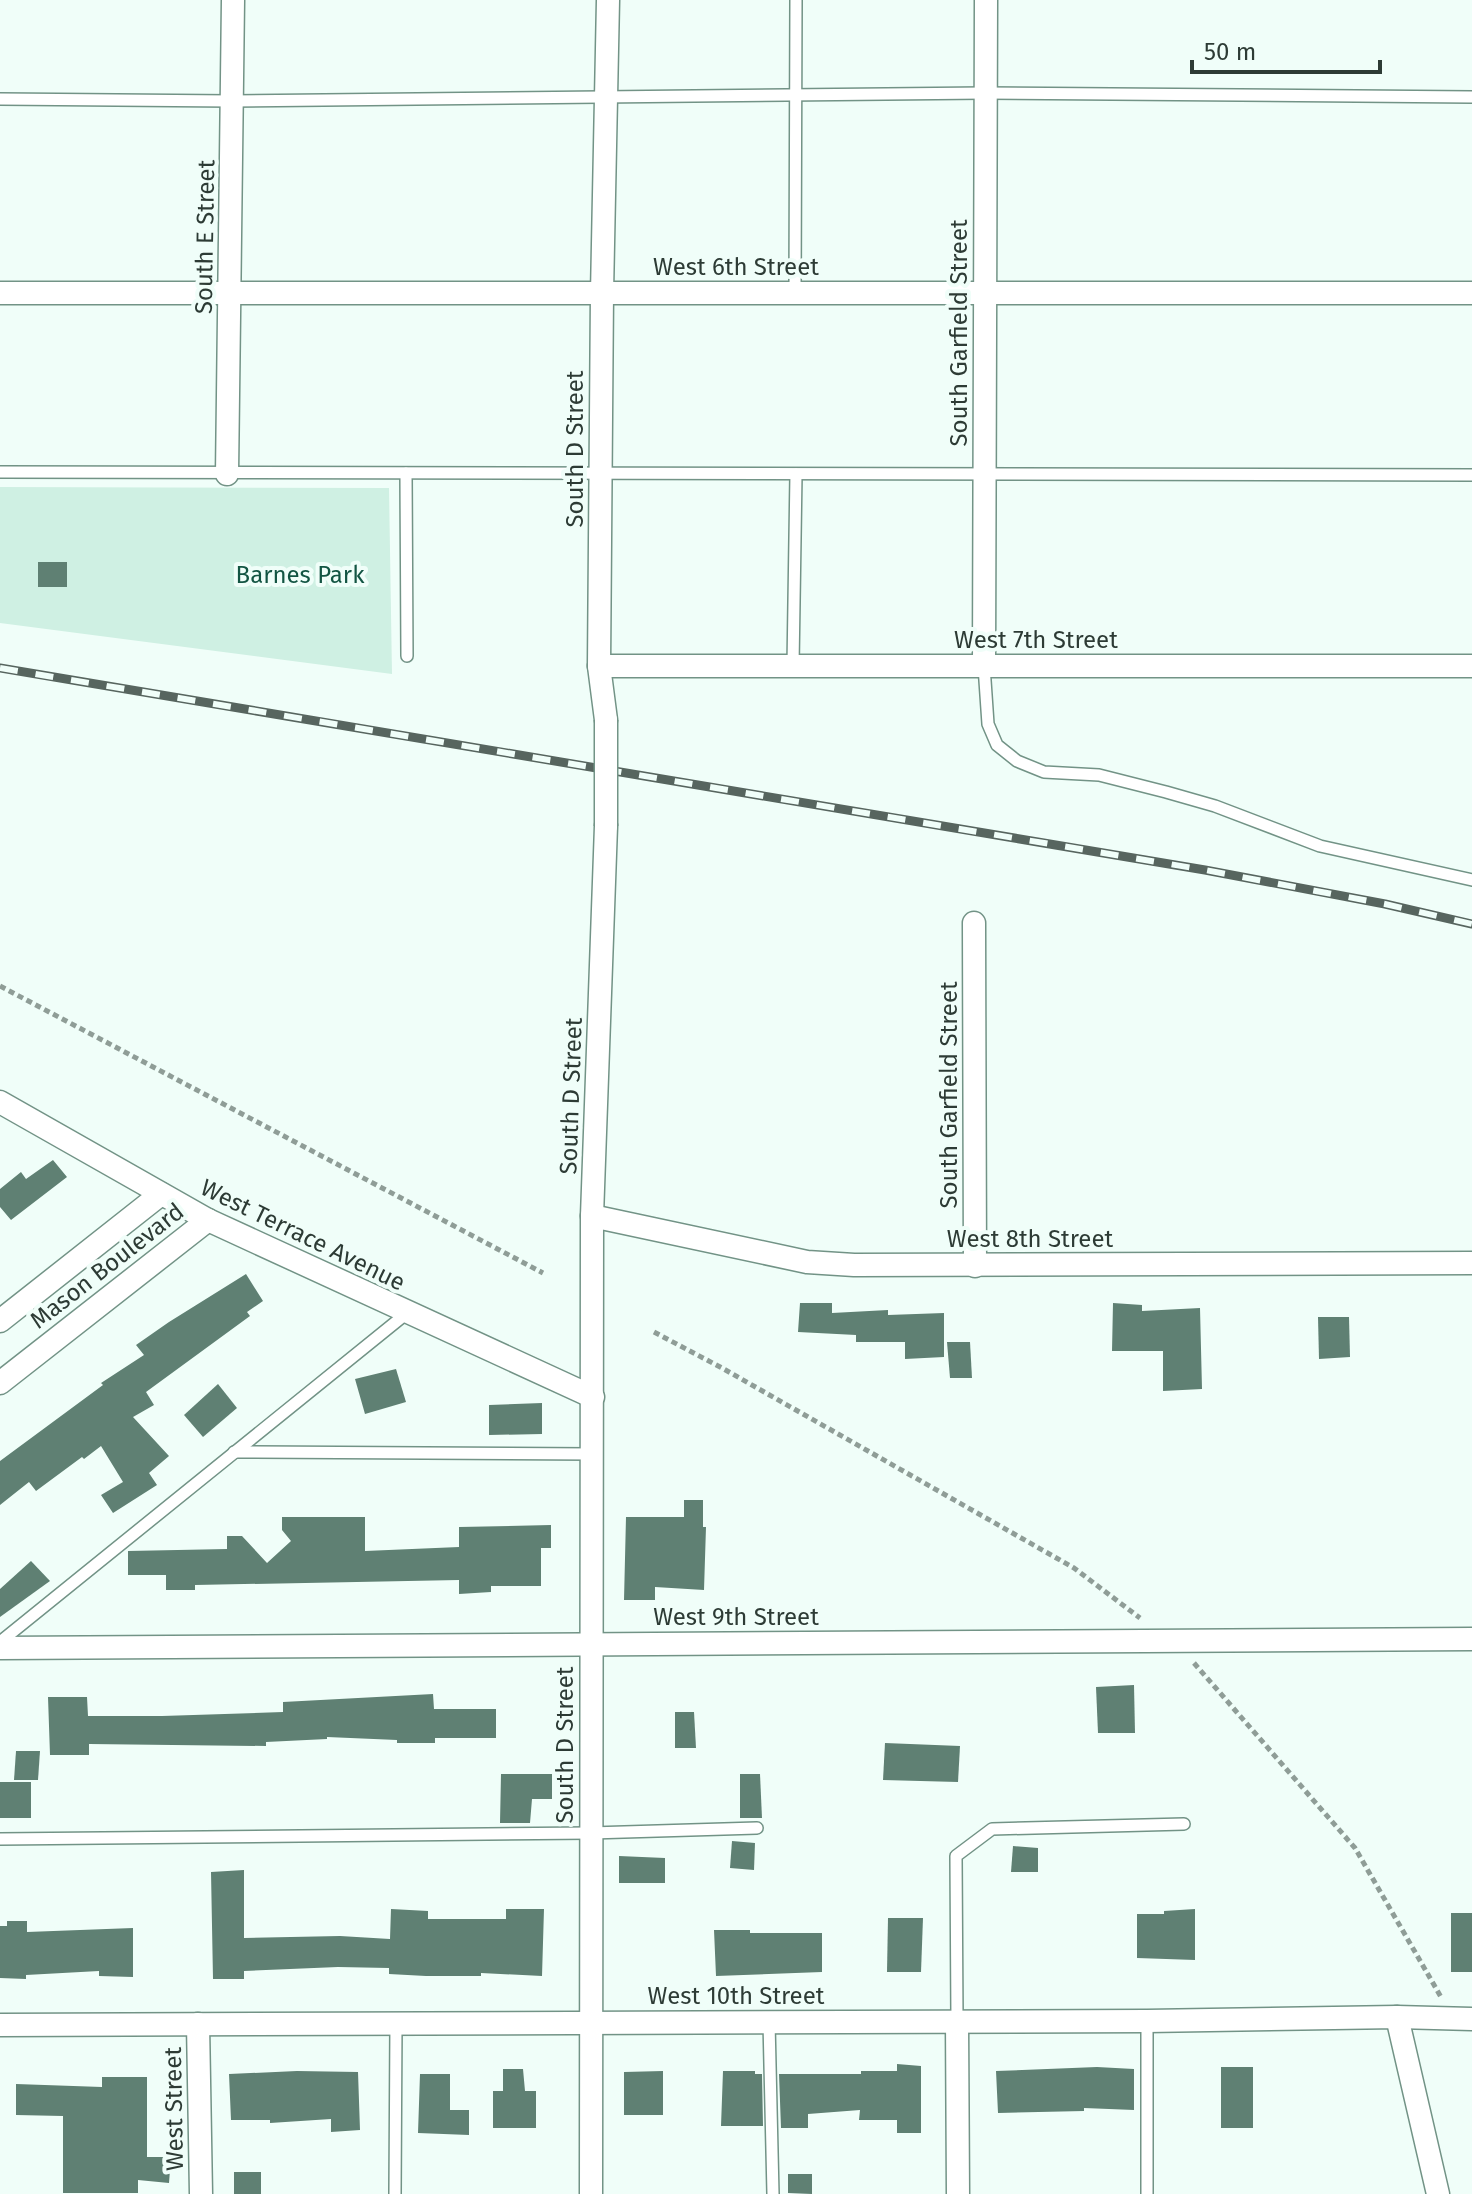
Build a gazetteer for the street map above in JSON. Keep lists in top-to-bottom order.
{
  "streets": {
    "street": [
      "South E Street",
      "West 6th Street",
      "South Garfield Street",
      "South D Street",
      "West 7th Street",
      "West Terrace Avenue",
      "West 8th Street",
      "Mason Boulevard",
      "West 9th Street",
      "West 10th Street",
      "West Street"
    ]
  },
  "crossings": [
    ["South E Street", "West 6th Street"],
    ["West 6th Street", "South Garfield Street"],
    ["West 6th Street", "South D Street"],
    ["South Garfield Street", "West 7th Street"],
    ["South Garfield Street", "West 8th Street"],
    ["South D Street", "West 7th Street"],
    ["South D Street", "West Terrace Avenue"],
    ["South D Street", "West 8th Street"],
    ["South D Street", "West 9th Street"],
    ["South D Street", "West 10th Street"],
    ["West Terrace Avenue", "Mason Boulevard"],
    ["West 10th Street", "West Street"]
  ],
  "parks": ["Barnes Park"],
  "scale_bar": "50 m"
}
